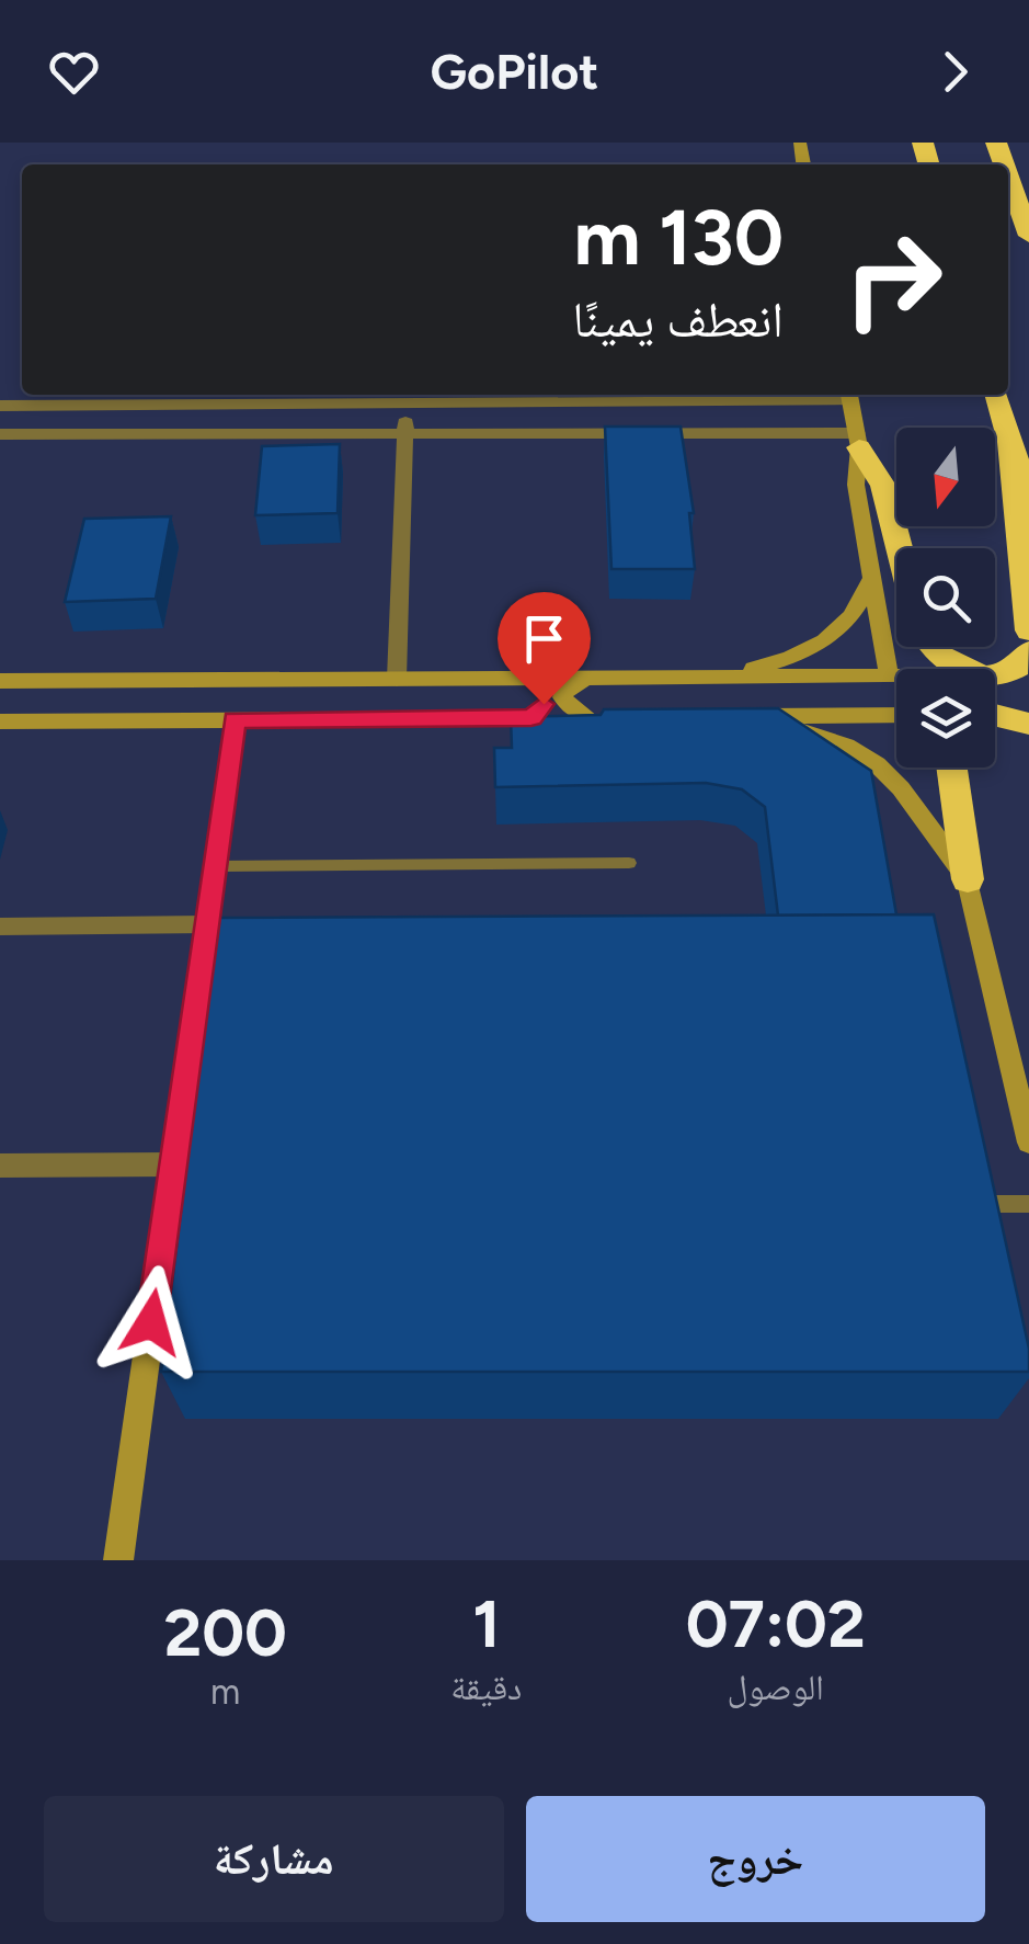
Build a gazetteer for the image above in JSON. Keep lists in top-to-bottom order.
{
  "north": "bottom",
  "page": {
    "header": "GoPilot",
    "turn": ["130 m", "انعطف يمينًا"],
    "eta": [
      "07:02",
      "الوصول",
      "1",
      "دقيقة",
      "200",
      "m"
    ],
    "buttons": ["خروج", "مشاركة"]
  }
}
